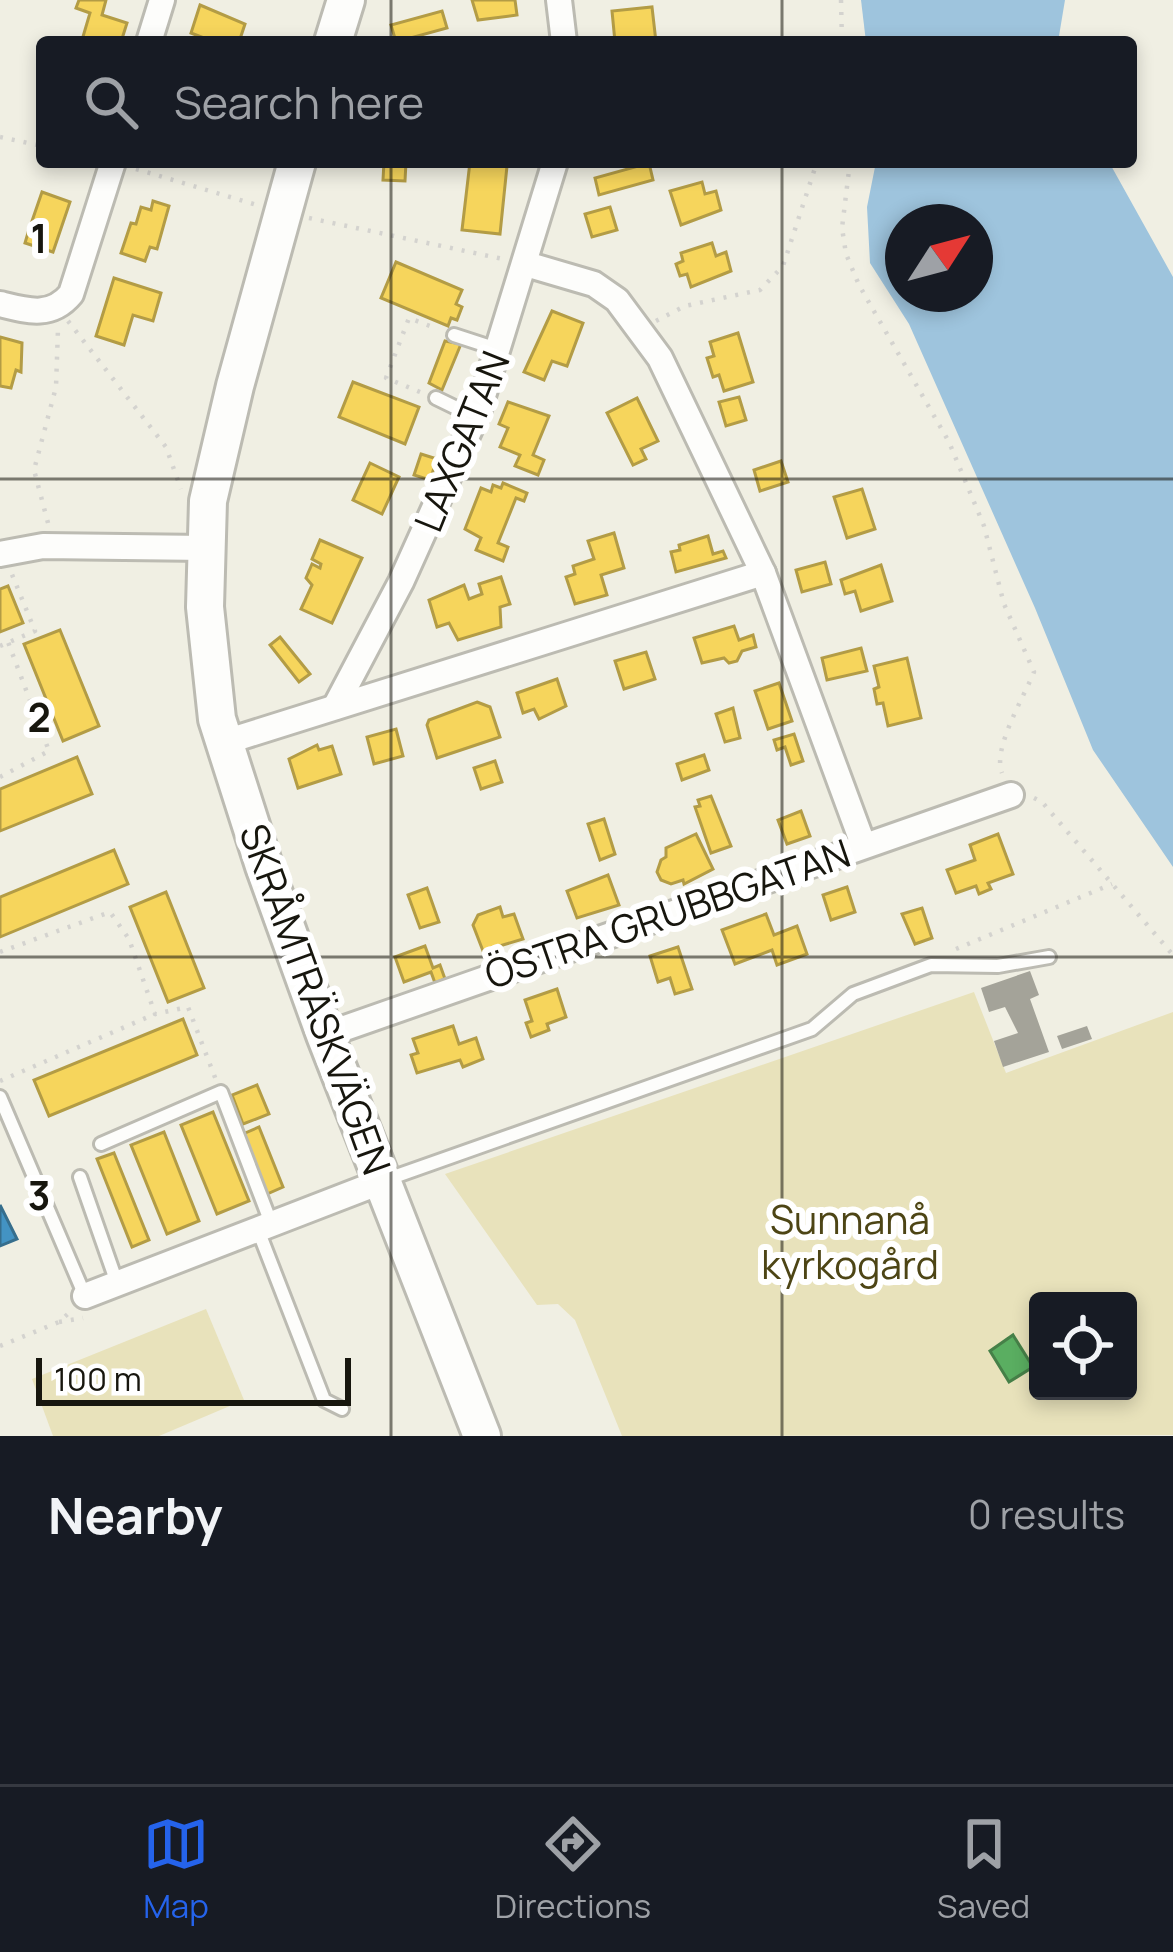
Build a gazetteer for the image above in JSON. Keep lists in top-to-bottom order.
{
  "streets": {
    "main road": ["SKRÅMTRÄSKVÄGEN"],
    "street": ["LAXGATAN", "ÖSTRA GRUBBGATAN"]
  },
  "crossings": [
    ["ÖSTRA GRUBBGATAN", "SKRÅMTRÄSKVÄGEN"]
  ],
  "parks": ["Sunnanå kyrkogård"],
  "scale_bar": "100 m",
  "north": "top right",
  "page": {
    "search": "Search here",
    "scale": "100 m",
    "heading": ["Nearby", "0 results"],
    "nav": ["Map", "Directions", "Saved"]
  },
  "grid": {
    "rows": ["1", "2", "3"]
  }
}
